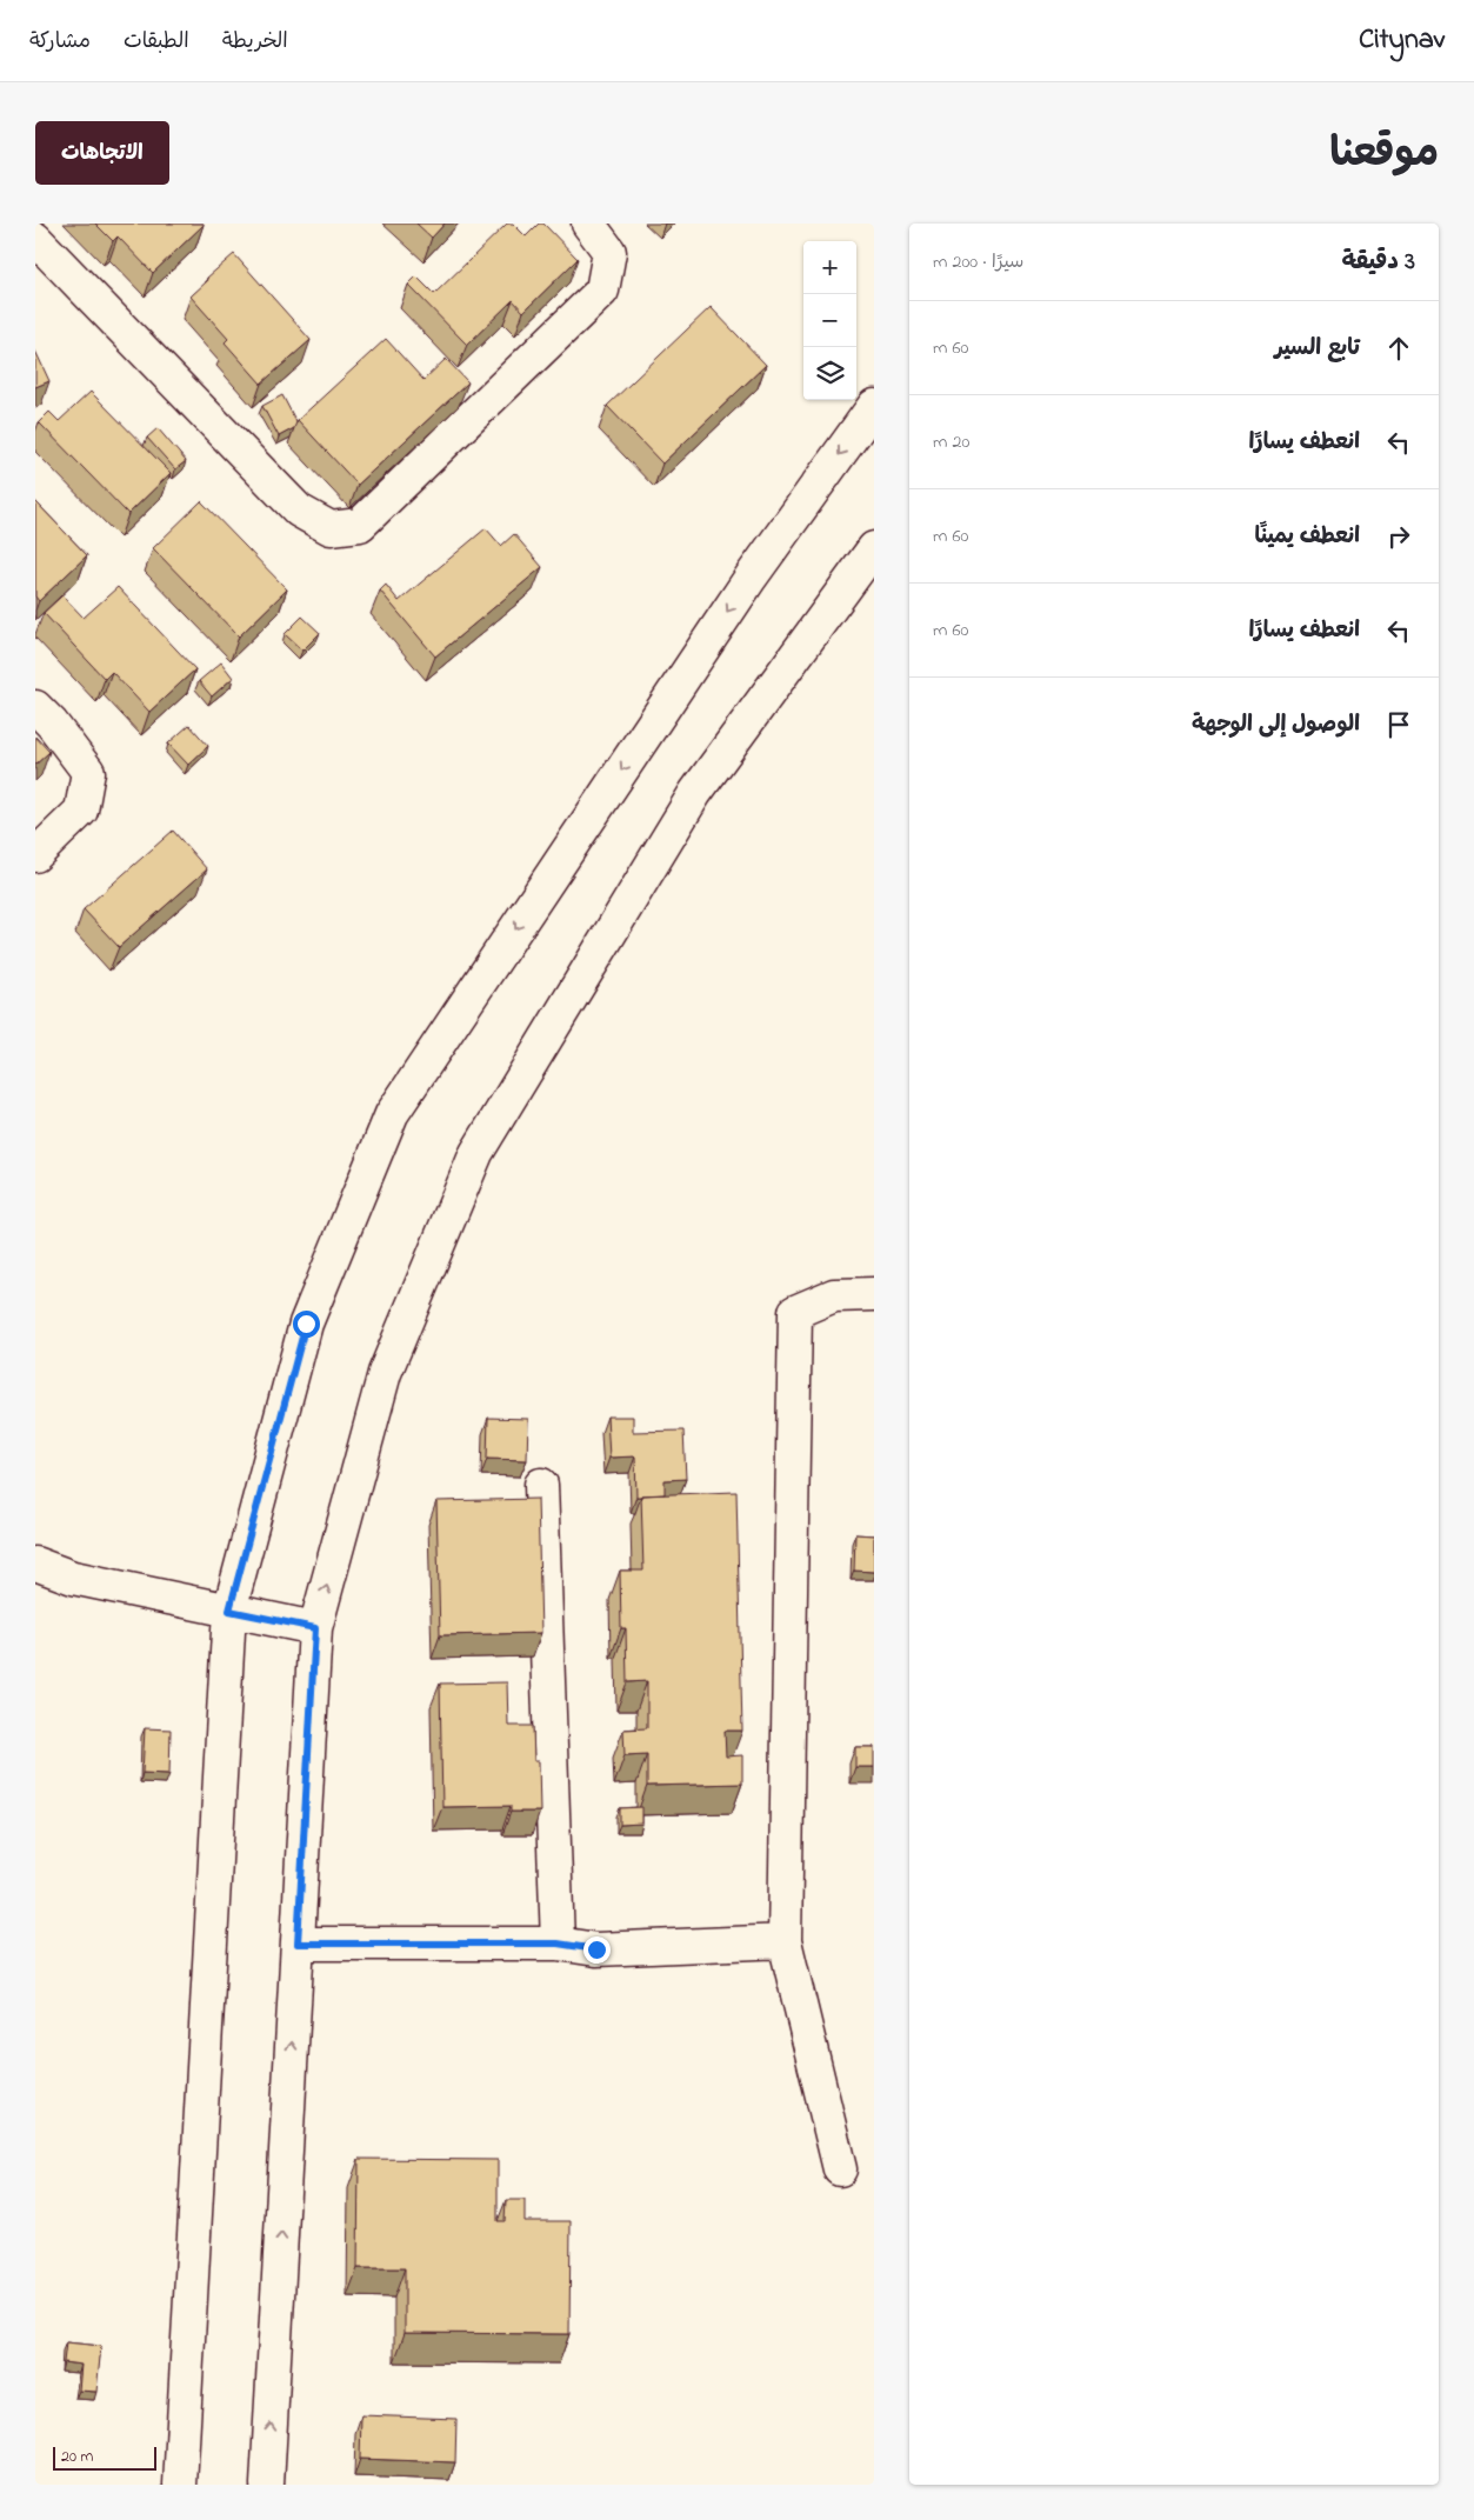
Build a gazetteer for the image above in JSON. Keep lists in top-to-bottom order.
{
  "scale_bar": "20 m",
  "page": {
    "header": "Citynav",
    "nav": ["الخريطة", "الطبقات", "مشاركة"],
    "title": "موقعنا",
    "buttons": "الاتجاهات",
    "heading": ["3 دقيقة", "سيرًا · 200 m"],
    "map_buttons": ["+", "−"],
    "list": [
      ["تابع السير", "60 m"],
      ["انعطف يسارًا", "20 m"],
      ["انعطف يمينًا", "60 m"],
      ["انعطف يسارًا", "60 m"],
      "الوصول إلى الوجهة"
    ],
    "scale": "20 m"
  }
}
